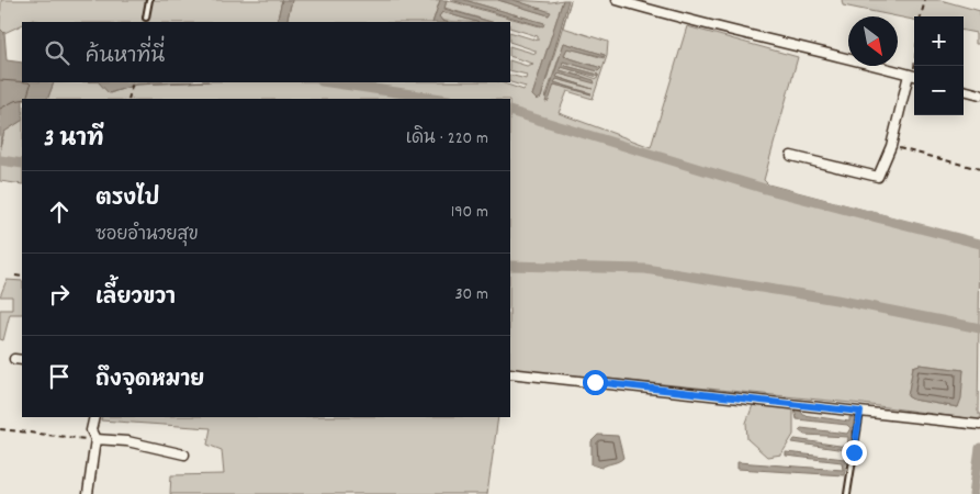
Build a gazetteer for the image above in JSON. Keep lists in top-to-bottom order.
{
  "north": "bottom right",
  "page": {
    "map_buttons": ["+", "−"],
    "search": "ค้นหาที่นี่",
    "heading": ["3 นาที", "เดิน · 220 m"],
    "list": [
      ["ตรงไป", "ซอยอำนวยสุข", "190 m"],
      ["เลี้ยวขวา", "30 m"],
      "ถึงจุดหมาย"
    ]
  }
}
